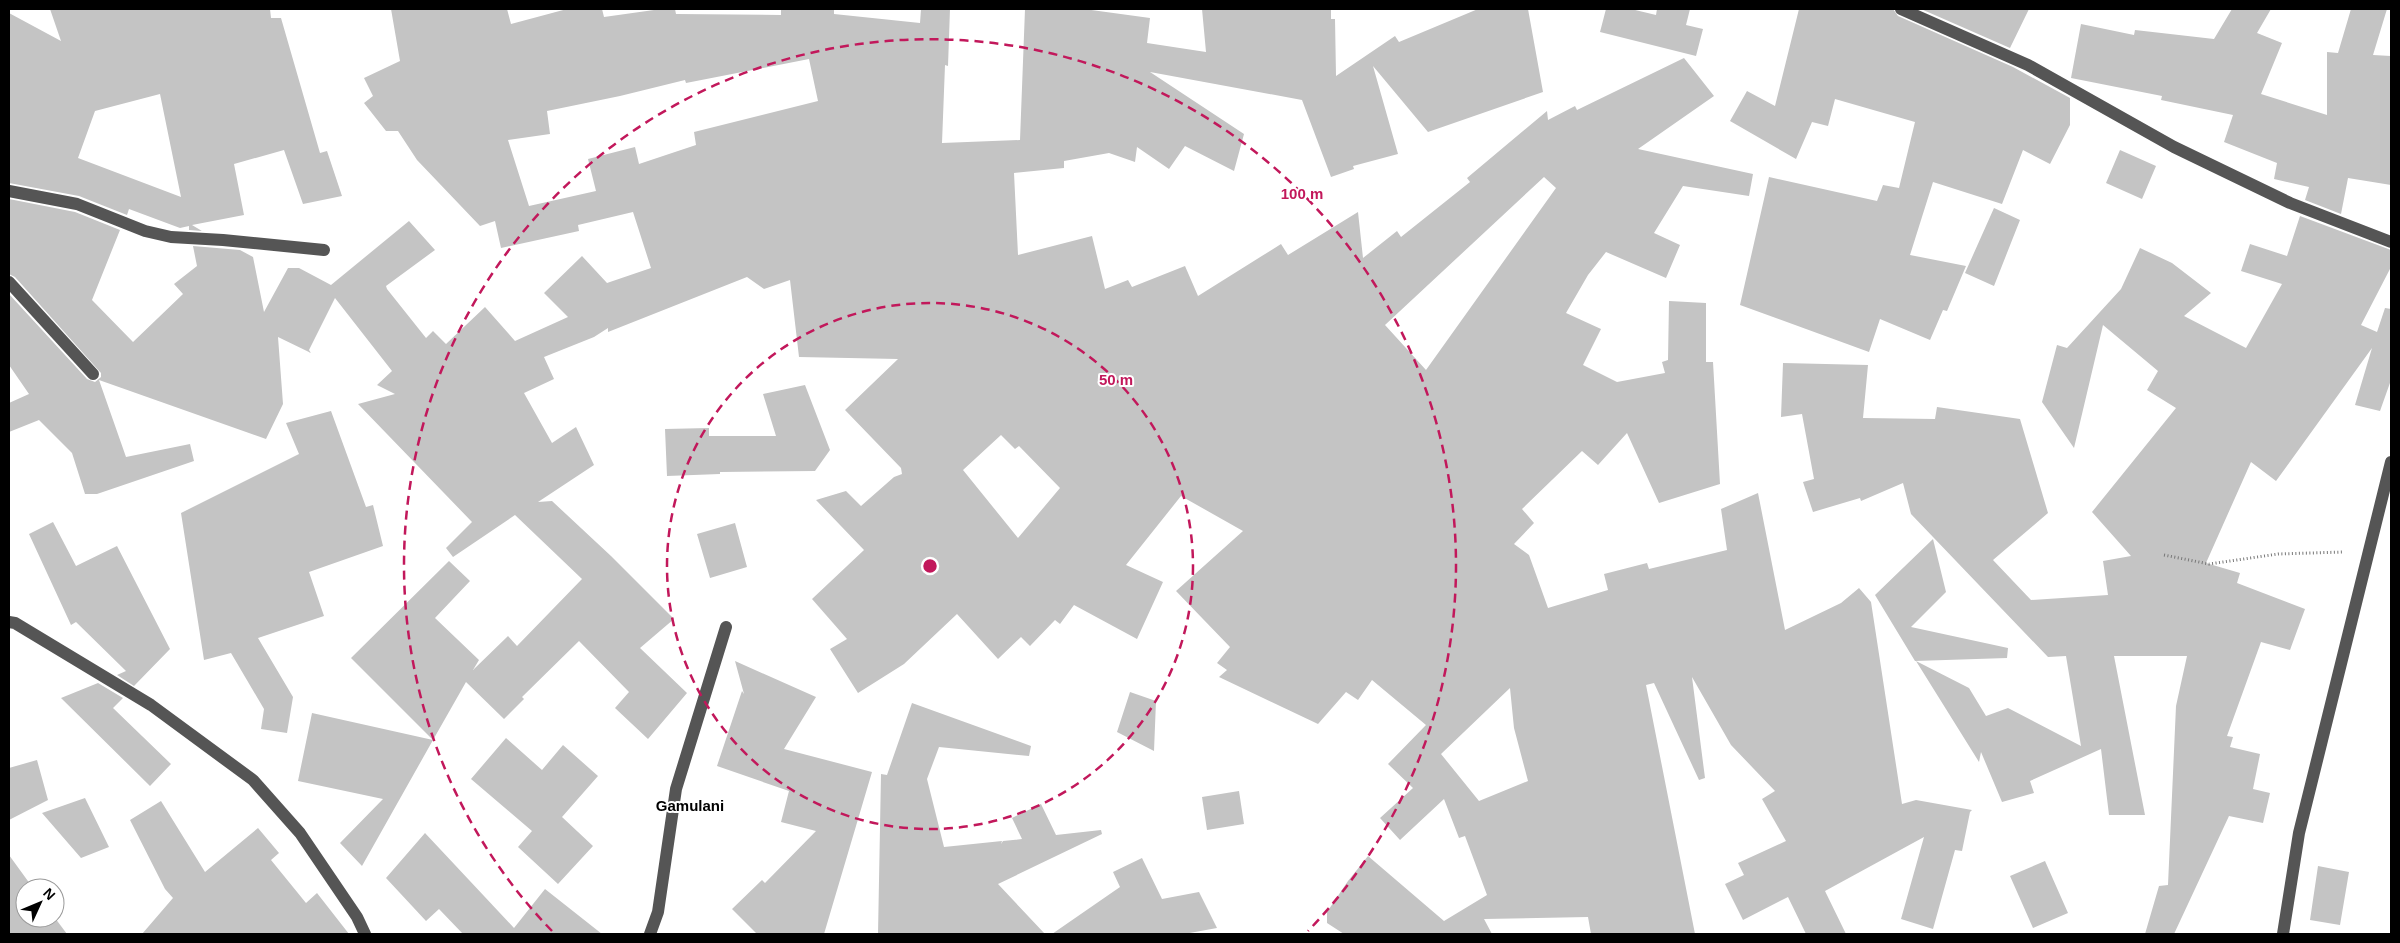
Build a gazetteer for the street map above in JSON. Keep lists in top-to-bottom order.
{
  "districts": ["Gamulani"],
  "north": "top right",
  "rings": ["100 m", "50 m"]
}
